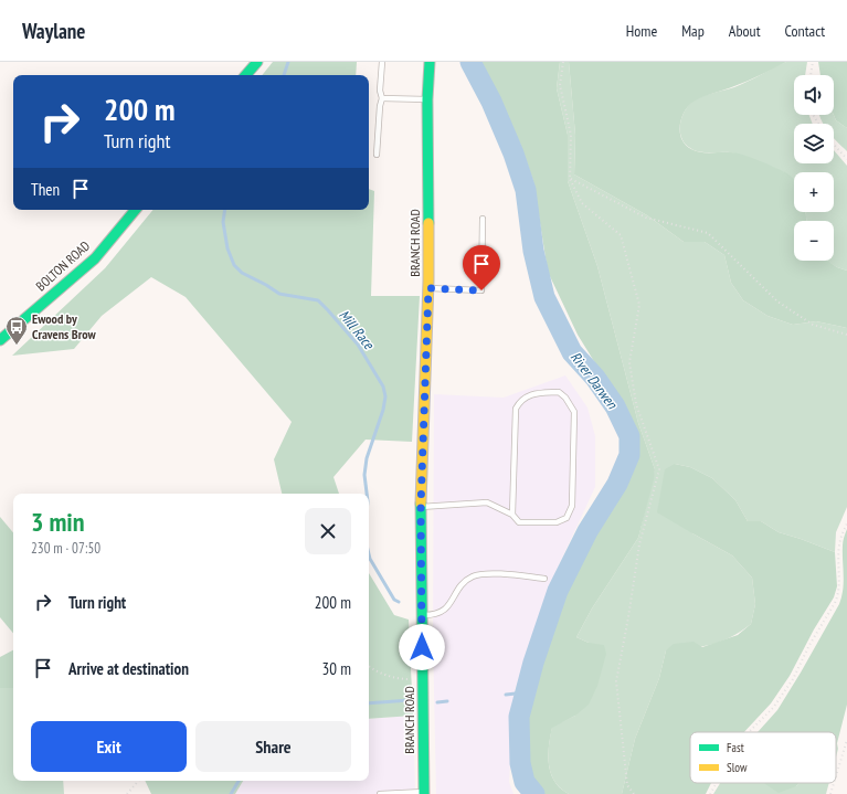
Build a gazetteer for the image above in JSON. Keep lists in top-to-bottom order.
{
  "streets": {
    "main road": ["BRANCH ROAD", "BOLTON ROAD"]
  },
  "water": ["Mill Race", "River Darwen"],
  "places": {
    "bus stop": ["Ewood by Cravens Brow"]
  },
  "legend": ["Fast", "Slow"],
  "page": {
    "header": "Waylane",
    "nav": [
      "Home",
      "Map",
      "About",
      "Contact"
    ],
    "map_buttons": ["+", "−"],
    "turn": ["200 m", "Turn right"],
    "then": "Then",
    "heading": ["3 min", "230 m · 07:50"],
    "list": [
      {
        "name": "Turn right",
        "value": "200 m"
      },
      {
        "name": "Arrive at destination",
        "value": "30 m"
      }
    ],
    "buttons": ["Exit", "Share"]
  }
}
